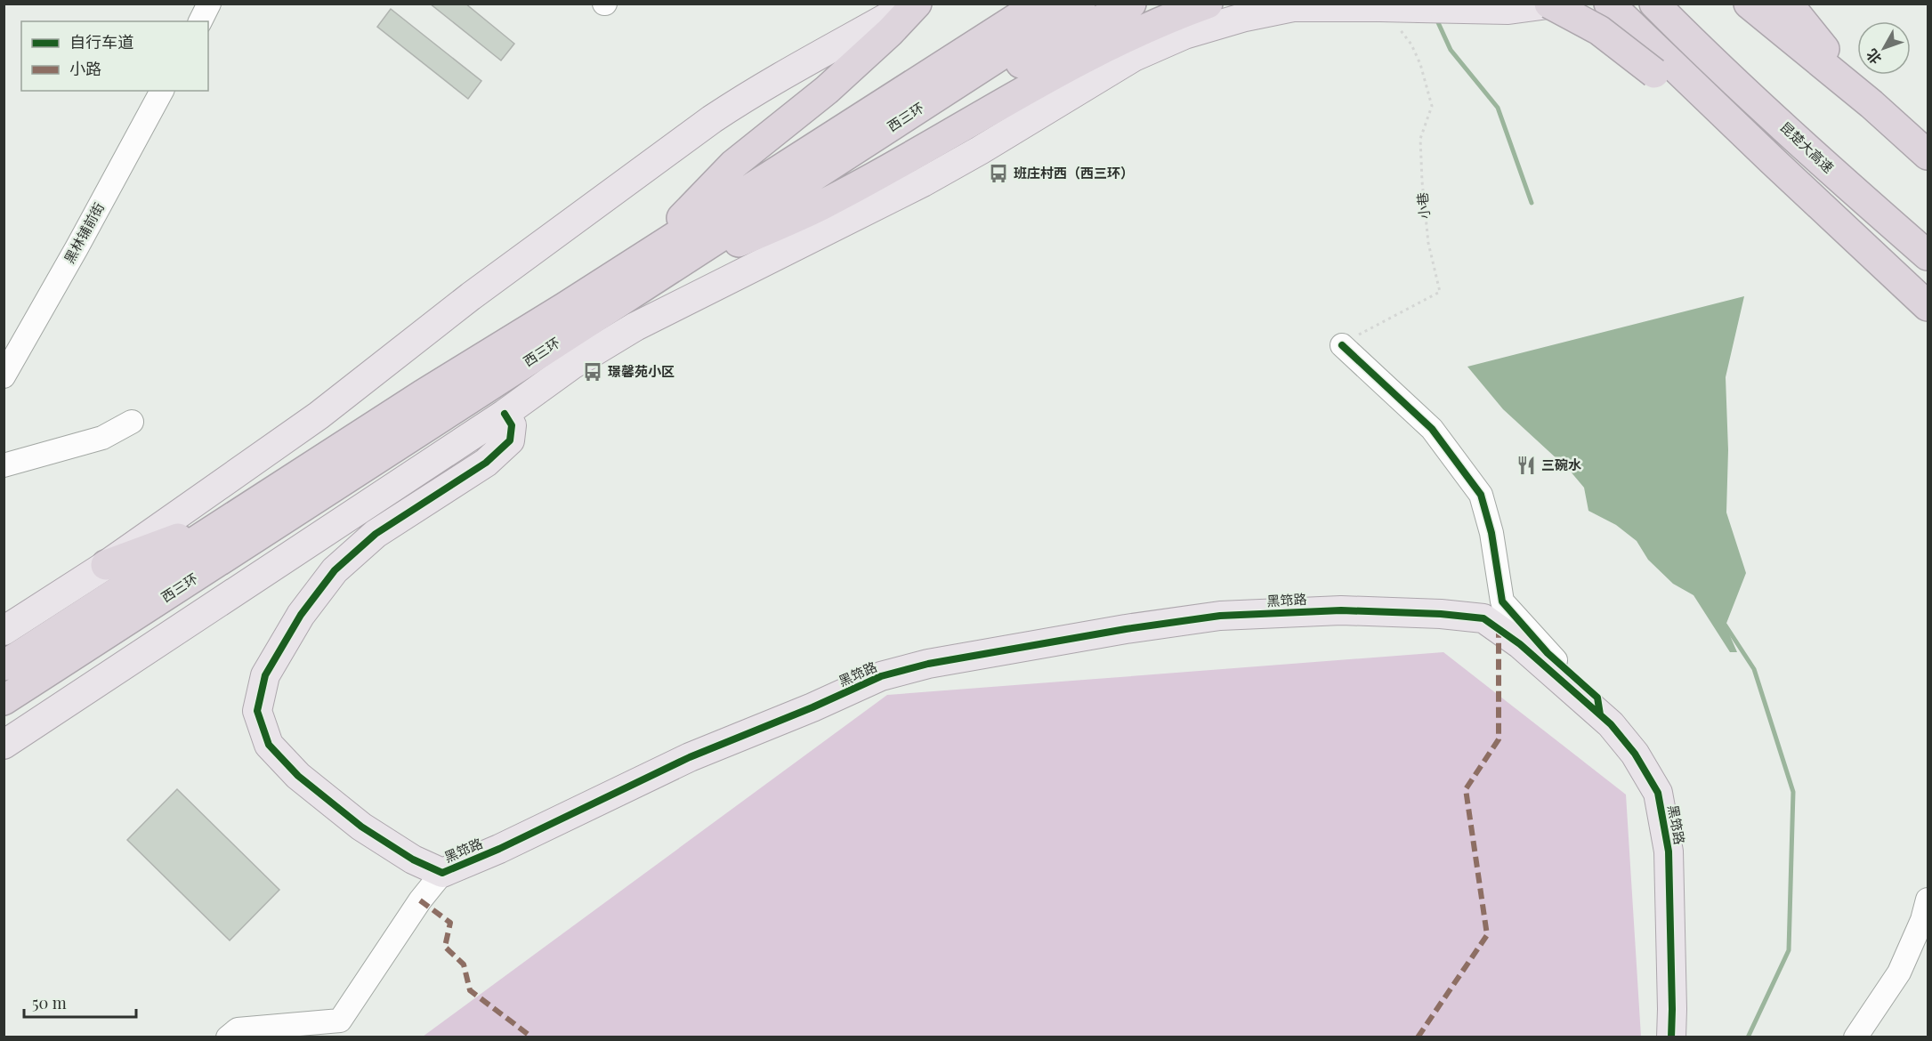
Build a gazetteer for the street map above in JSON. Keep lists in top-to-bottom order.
{
  "streets": {
    "highway": ["西三环", "昆楚大高速"],
    "main road": ["黑筇路"],
    "street": ["黑林铺前街"],
    "path": ["小巷"]
  },
  "places": {
    "bus stop": ["班庄村西（西三环）", "璟馨苑小区"],
    "restaurant": ["三碗水"]
  },
  "legend": ["自行车道", "小路"],
  "scale_bar": "50 m",
  "north": "bottom left"
}
